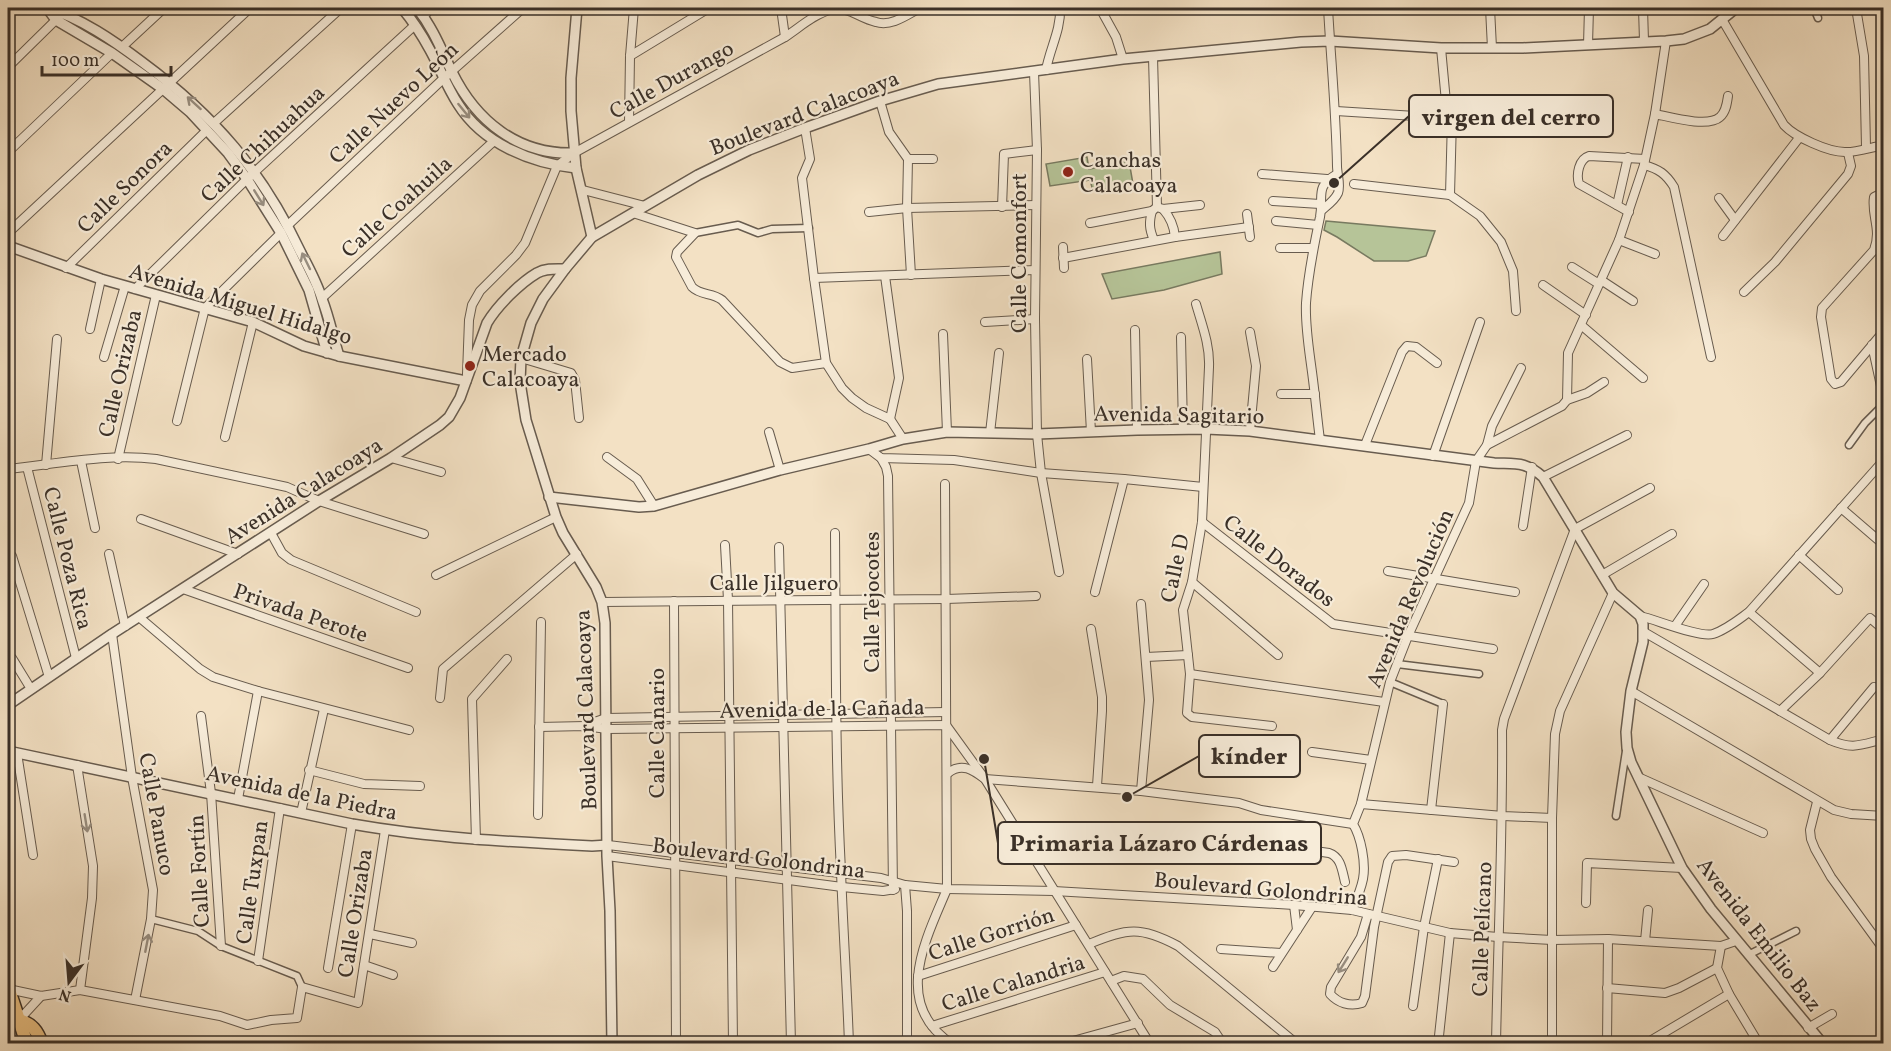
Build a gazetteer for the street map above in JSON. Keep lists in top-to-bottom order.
{
  "streets": {
    "street": [
      "Calle Durango",
      "Calle Nuevo León",
      "Boulevard Calacoaya",
      "Calle Chihuahua",
      "Calle Sonora",
      "Calle Coahuila",
      "Calle Comonfort",
      "Avenida Miguel Hidalgo",
      "Calle Orizaba",
      "Avenida Sagitario",
      "Avenida Calacoaya",
      "Calle Poza Rica",
      "Calle Dorados",
      "Calle D",
      "Calle Jilguero",
      "Avenida Revolución",
      "Calle Tejocotes",
      "Privada Perote",
      "Avenida de la Cañada",
      "Calle Canario",
      "Avenida de la Piedra",
      "Calle Panuco",
      "Boulevard Golondrina",
      "Calle Fortín",
      "Calle Tuxpan",
      "Calle Pelícano",
      "Calle Gorrión",
      "Avenida Emilio Baz",
      "Calle Calandria"
    ]
  },
  "crossings": [
    ["Boulevard Calacoaya", "Calle Comonfort"],
    ["Boulevard Calacoaya", "Avenida Sagitario"],
    ["Boulevard Calacoaya", "Avenida Calacoaya"],
    ["Boulevard Calacoaya", "Calle Jilguero"],
    ["Boulevard Calacoaya", "Avenida de la Cañada"],
    ["Boulevard Calacoaya", "Avenida de la Piedra"],
    ["Boulevard Calacoaya", "Boulevard Golondrina"],
    ["Calle Chihuahua", "Avenida Miguel Hidalgo"],
    ["Calle Sonora", "Avenida Miguel Hidalgo"],
    ["Calle Comonfort", "Avenida Sagitario"],
    ["Avenida Miguel Hidalgo", "Calle Orizaba"],
    ["Avenida Miguel Hidalgo", "Avenida Calacoaya"],
    ["Calle Orizaba", "Avenida de la Piedra"],
    ["Avenida Sagitario", "Calle D"],
    ["Avenida Sagitario", "Avenida Revolución"],
    ["Avenida Calacoaya", "Calle Poza Rica"],
    ["Avenida Calacoaya", "Privada Perote"],
    ["Avenida Calacoaya", "Calle Panuco"],
    ["Calle Dorados", "Calle D"],
    ["Calle Dorados", "Avenida Revolución"],
    ["Calle Jilguero", "Calle Tejocotes"],
    ["Calle Jilguero", "Calle Canario"],
    ["Calle Tejocotes", "Avenida de la Cañada"],
    ["Calle Tejocotes", "Boulevard Golondrina"],
    ["Avenida de la Cañada", "Calle Canario"],
    ["Avenida de la Cañada", "Boulevard Golondrina"],
    ["Avenida de la Cañada", "Calle Gorrión"],
    ["Avenida de la Cañada", "Calle Calandria"],
    ["Calle Canario", "Boulevard Golondrina"],
    ["Avenida de la Piedra", "Calle Panuco"],
    ["Avenida de la Piedra", "Boulevard Golondrina"],
    ["Avenida de la Piedra", "Calle Fortín"],
    ["Avenida de la Piedra", "Calle Tuxpan"],
    ["Boulevard Golondrina", "Calle Pelícano"]
  ],
  "places": [
    "Canchas Calacoaya",
    "virgen del cerro",
    "Mercado Calacoaya",
    "Primaria Lázaro Cárdenas",
    "kínder"
  ],
  "scale_bar": "100 m",
  "north": "bottom"
}
